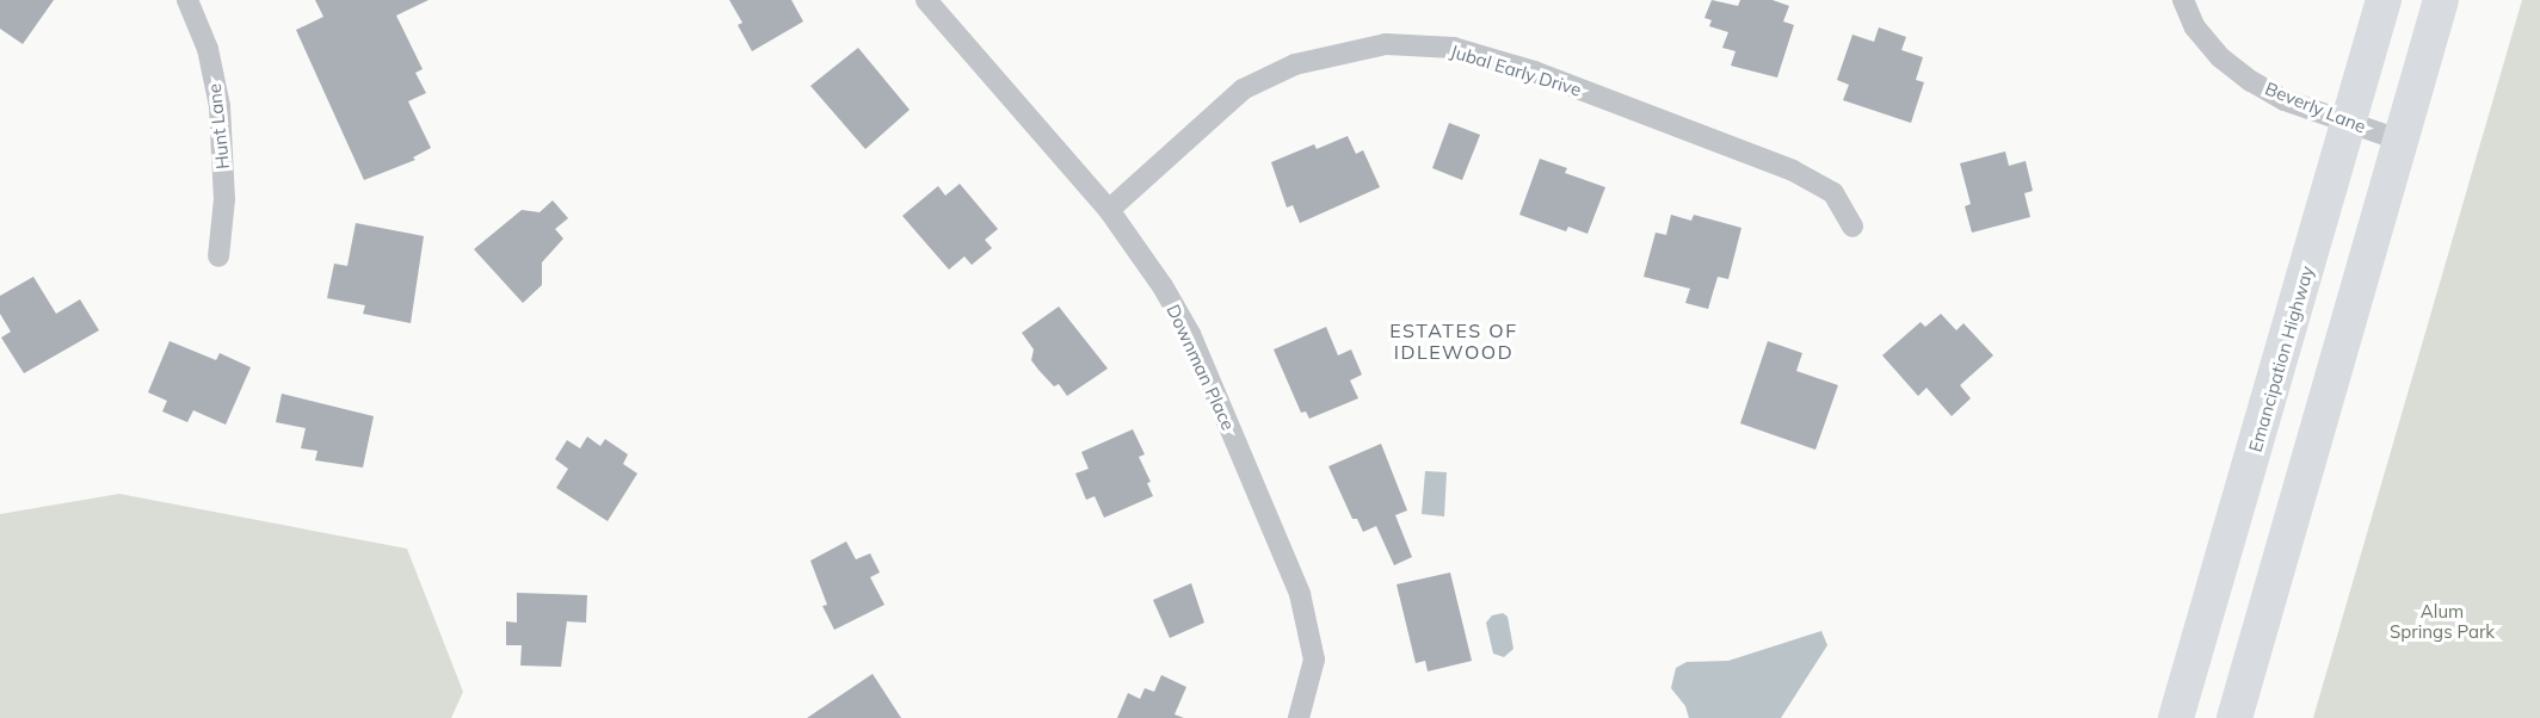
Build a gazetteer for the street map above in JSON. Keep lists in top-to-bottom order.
{
  "streets": {
    "main road": ["Emancipation Highway"],
    "street": [
      "Jubal Early Drive",
      "Beverly Lane",
      "Hunt Lane",
      "Downman Place"
    ]
  },
  "crossings": [
    ["Jubal Early Drive", "Downman Place"],
    ["Beverly Lane", "Emancipation Highway"]
  ],
  "districts": ["ESTATES OF IDLEWOOD"],
  "parks": ["Alum Springs Park"]
}
